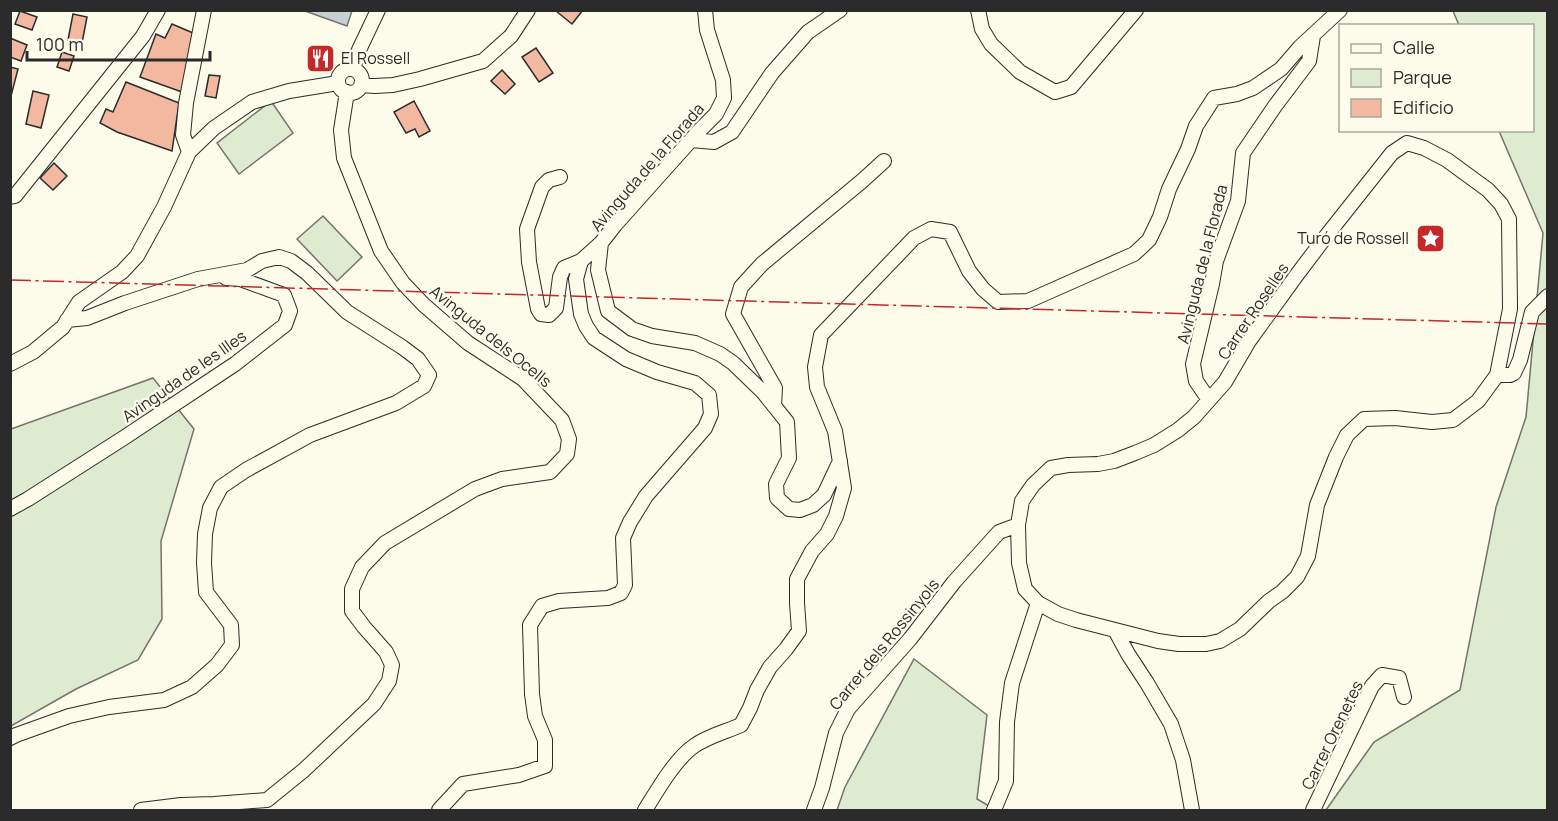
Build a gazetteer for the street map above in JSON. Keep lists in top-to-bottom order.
{
  "streets": {
    "street": [
      "Avinguda de la Florada",
      "Carrer Roselles",
      "Avinguda dels Ocells",
      "Avinguda de les Illes",
      "Carrer dels Rossinyols",
      "Carrer Orenetes"
    ]
  },
  "crossings": [
    ["Avinguda de la Florada", "Carrer Roselles"],
    ["Carrer Roselles", "Carrer dels Rossinyols"]
  ],
  "places": {
    "restaurant": ["El Rossell"],
    "place": ["Turó de Rossell"]
  },
  "legend": ["Calle", "Parque", "Edificio"],
  "scale_bar": "100 m"
}
